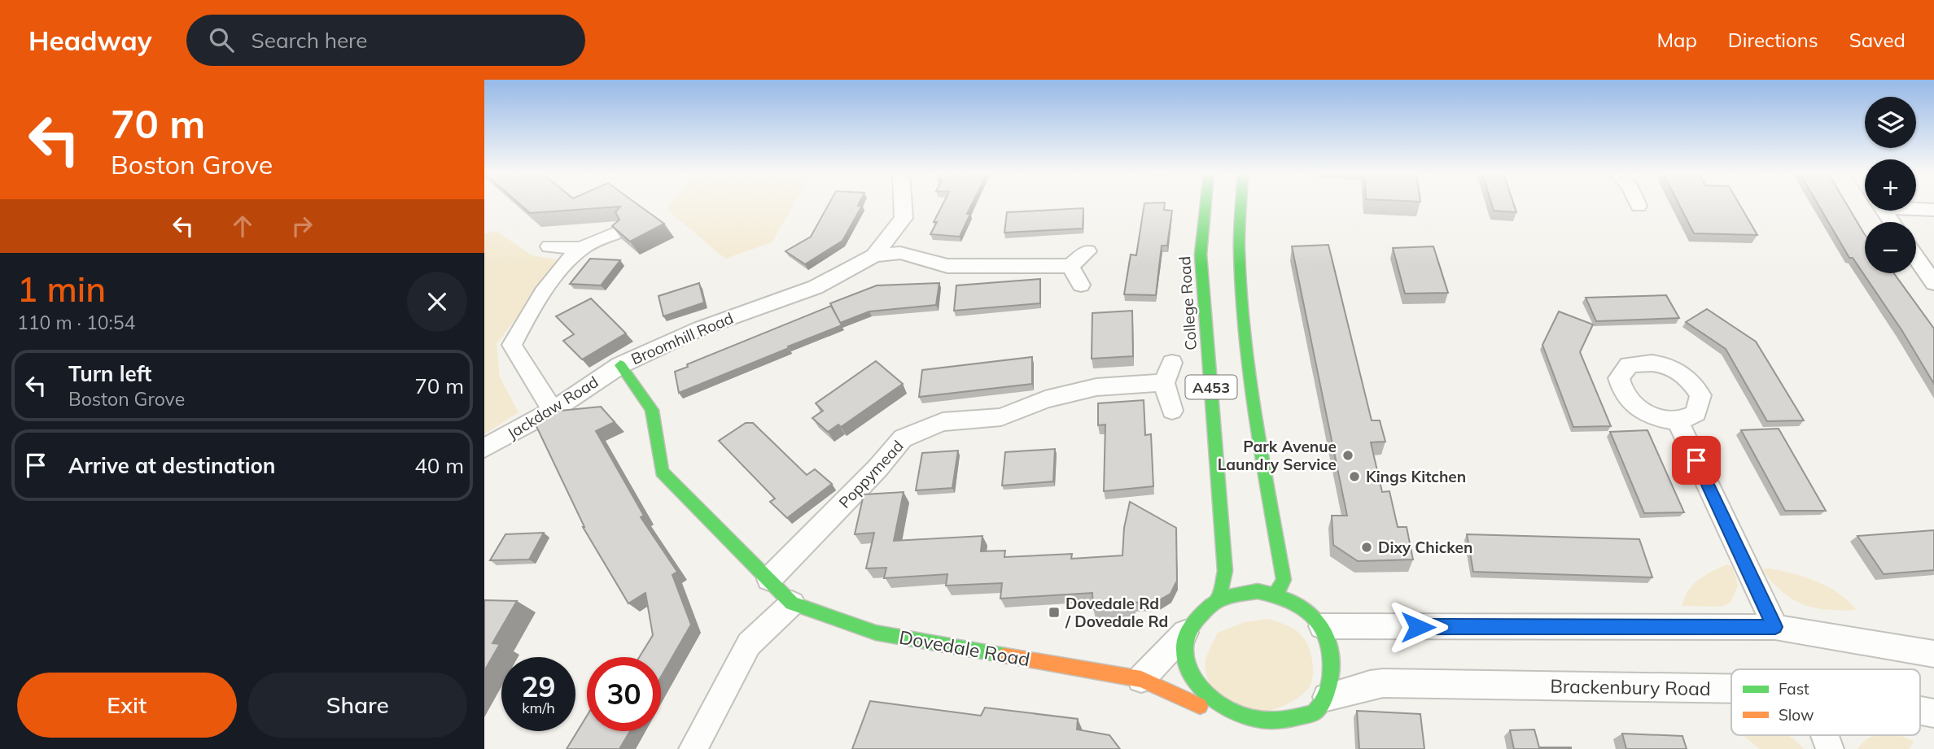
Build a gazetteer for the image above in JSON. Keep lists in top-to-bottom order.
{
  "streets": {
    "main road": [
      "College Road",
      "Broomhill Road",
      "A453",
      "Dovedale Road"
    ],
    "street": ["Jackdaw Road", "Poppymead", "Brackenbury Road"]
  },
  "crossings": [
    ["Broomhill Road", "Jackdaw Road"],
    ["Broomhill Road", "Poppymead"],
    ["Broomhill Road", "Dovedale Road"]
  ],
  "places": {
    "other": ["Park Avenue Laundry Service", "Kings Kitchen", "Dixy Chicken"],
    "transit": ["Dovedale Rd / Dovedale Rd"]
  },
  "legend": ["Fast", "Slow"],
  "page": {
    "header": "Headway",
    "search": "Search here",
    "nav": ["Map", "Directions", "Saved"],
    "turn": ["70 m", "Boston Grove"],
    "map_buttons": ["+", "−"],
    "heading": ["1 min", "110 m · 10:54"],
    "list": [
      {
        "name": "Turn left",
        "note": "Boston Grove",
        "value": "70 m"
      },
      {
        "name": "Arrive at destination",
        "value": "40 m"
      }
    ],
    "speed": "29 km/h",
    "limit": "30",
    "buttons": ["Exit", "Share"]
  }
}
